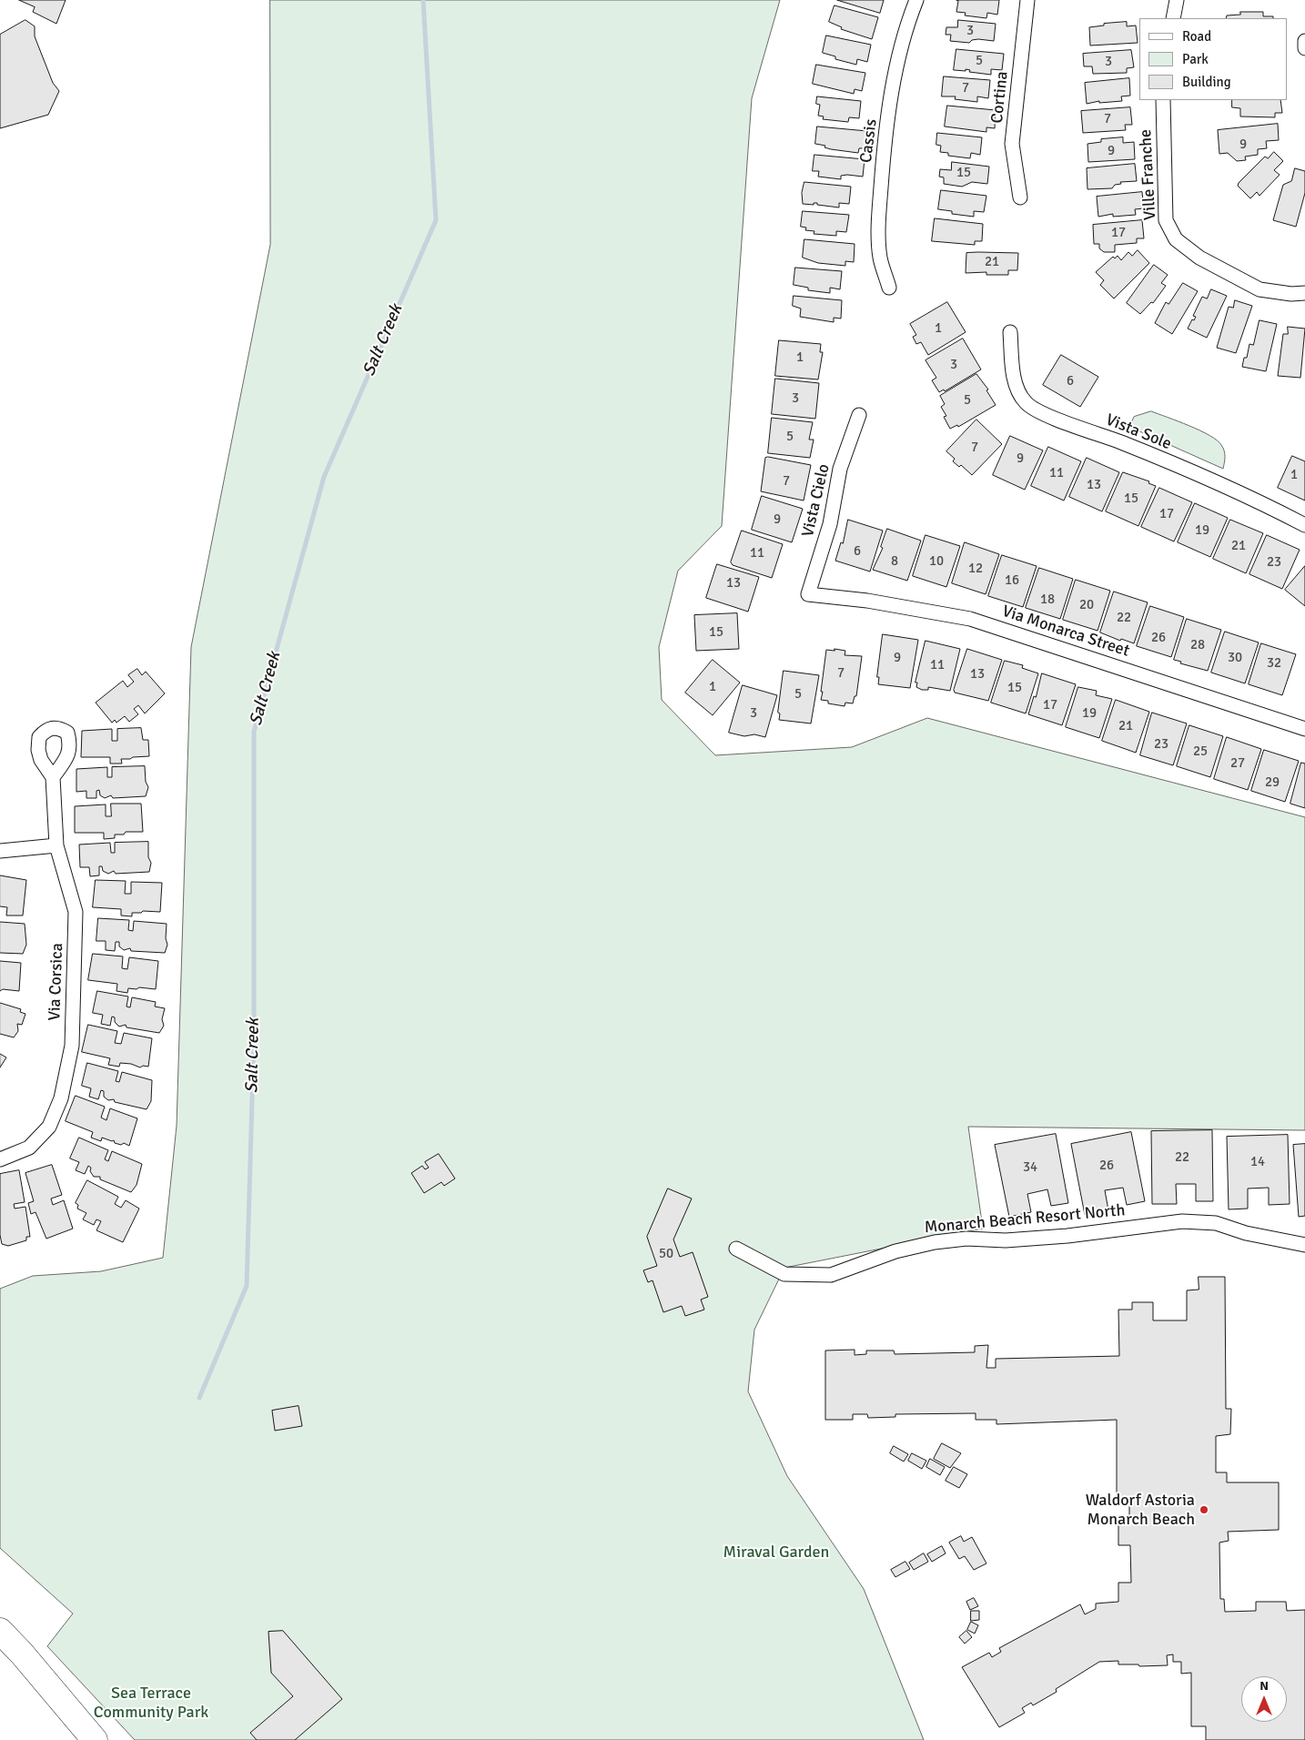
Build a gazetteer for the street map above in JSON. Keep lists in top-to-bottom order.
{
  "streets": {
    "street": [
      "Cortina",
      "Cassis",
      "Ville Franche",
      "Vista Sole",
      "Vista Cielo",
      "Via Monarca Street",
      "Via Corsica",
      "Monarch Beach Resort North"
    ]
  },
  "crossings": [
    ["Vista Cielo", "Via Monarca Street"]
  ],
  "water": ["Salt Creek"],
  "parks": ["Miraval Garden", "Sea Terrace Community Park"],
  "places": ["Waldorf Astoria Monarch Beach"],
  "house_numbers": [
    "3",
    "5",
    "3",
    "7",
    "7",
    "9",
    "9",
    "15",
    "17",
    "21",
    "1",
    "1",
    "3",
    "6",
    "3",
    "5",
    "5",
    "7",
    "9",
    "11",
    "1",
    "7",
    "13",
    "15",
    "17",
    "9",
    "19",
    "21",
    "6",
    "11",
    "8",
    "10",
    "23",
    "12",
    "16",
    "13",
    "18",
    "20",
    "22",
    "15",
    "26",
    "28",
    "9",
    "30",
    "32",
    "11",
    "7",
    "13",
    "1",
    "15",
    "5",
    "17",
    "3",
    "19",
    "21",
    "23",
    "25",
    "27",
    "29",
    "22",
    "14",
    "26",
    "34",
    "50"
  ],
  "legend": ["Road", "Park", "Building"],
  "north": "top"
}
